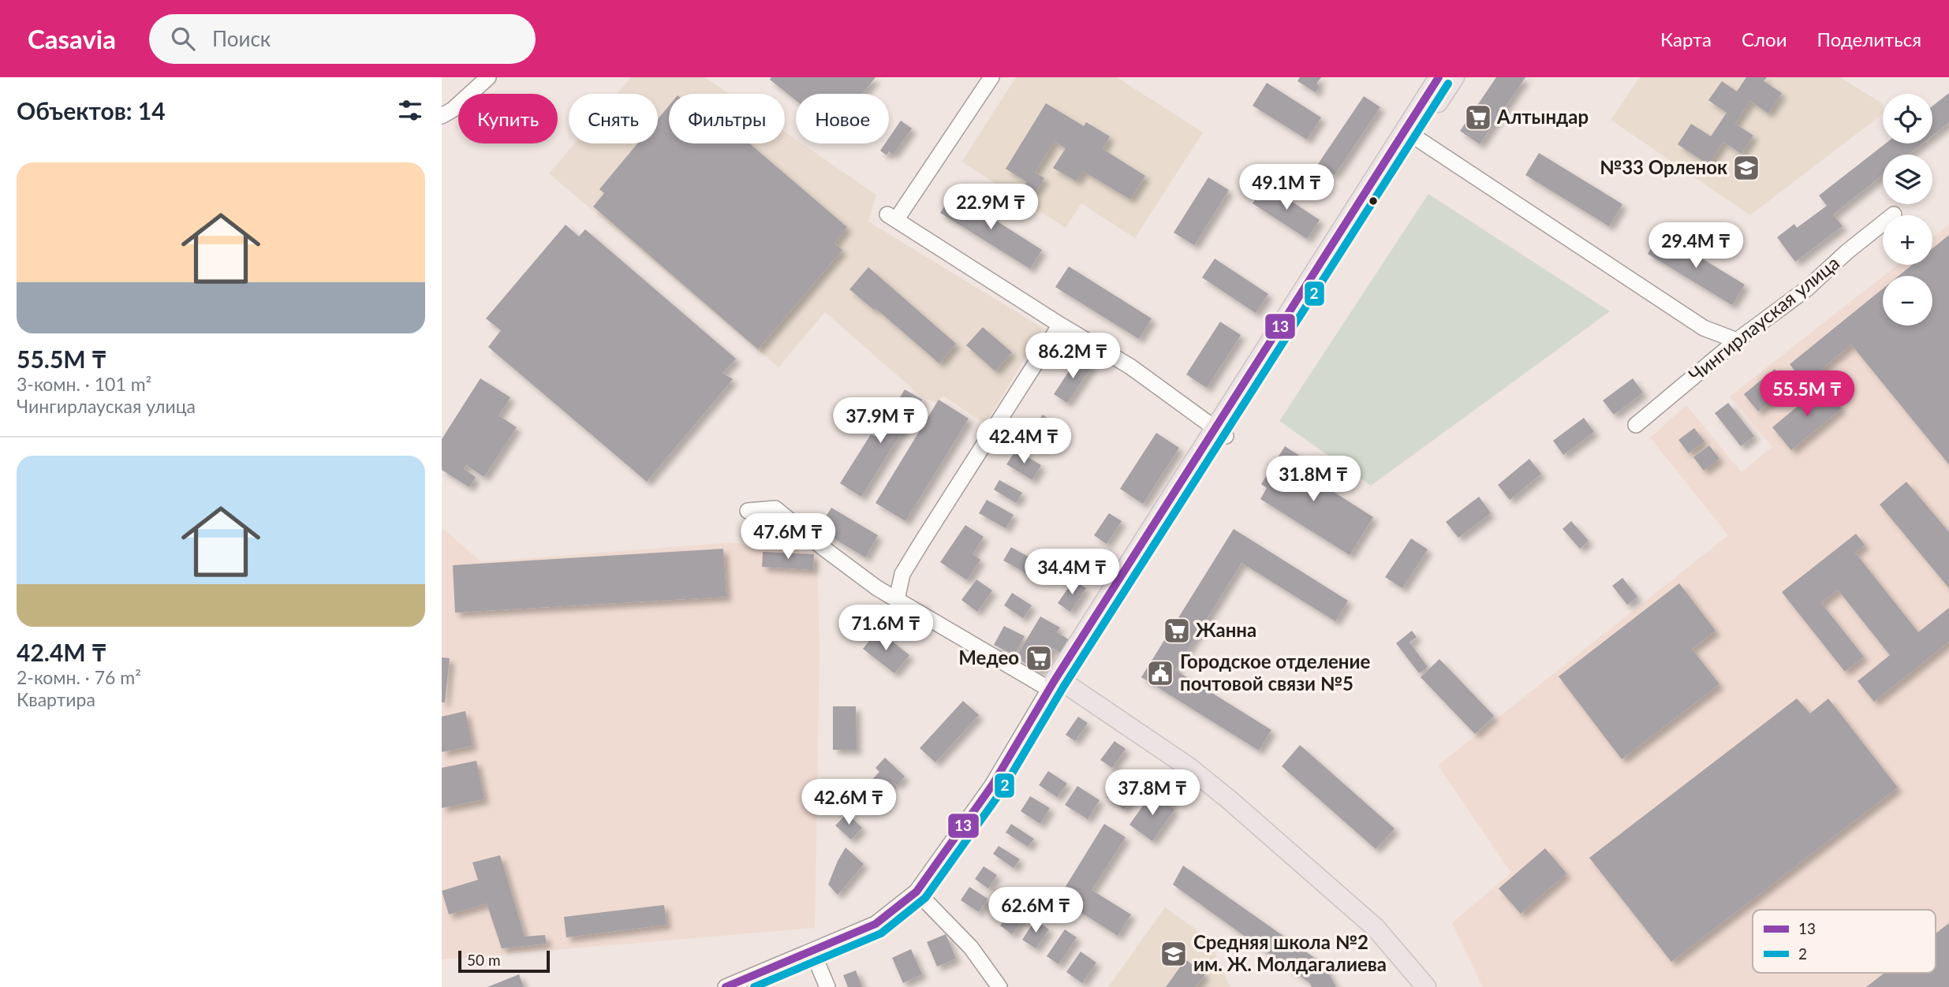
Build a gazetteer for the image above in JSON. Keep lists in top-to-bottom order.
{
  "streets": {
    "street": ["Чингирлауская улица"]
  },
  "places": {
    "supermarket": ["Алтындар", "Жанна", "Медео"],
    "school or university": ["№33 Орленок", "Средняя школа №2 им. Ж. Молдагалиева"],
    "public building": ["Городское отделение почтовой связи №5"]
  },
  "lines": ["transit line 13", "transit line 2"],
  "legend": ["13", "2"],
  "scale_bar": "50 m",
  "page": {
    "header": "Casavia",
    "search": "Поиск",
    "nav": ["Карта", "Слои", "Поделиться"],
    "heading": "Объектов: 14",
    "map_buttons": ["+", "−"],
    "chip": [
      "Купить",
      "Снять",
      "Фильтры",
      "Новое"
    ],
    "list": [
      {
        "name": "55.5M ₸",
        "note": "3-комн. · 101 m² · Чингирлауская улица"
      },
      {
        "name": "42.4M ₸",
        "note": "2-комн. · 76 m² · Квартира"
      }
    ],
    "price": [
      "49.1M ₸",
      "22.9M ₸",
      "29.4M ₸",
      "86.2M ₸",
      "55.5M ₸",
      "37.9M ₸",
      "42.4M ₸",
      "31.8M ₸",
      "47.6M ₸",
      "34.4M ₸",
      "71.6M ₸",
      "37.8M ₸",
      "42.6M ₸",
      "62.6M ₸"
    ],
    "scale": "50 m"
  }
}
